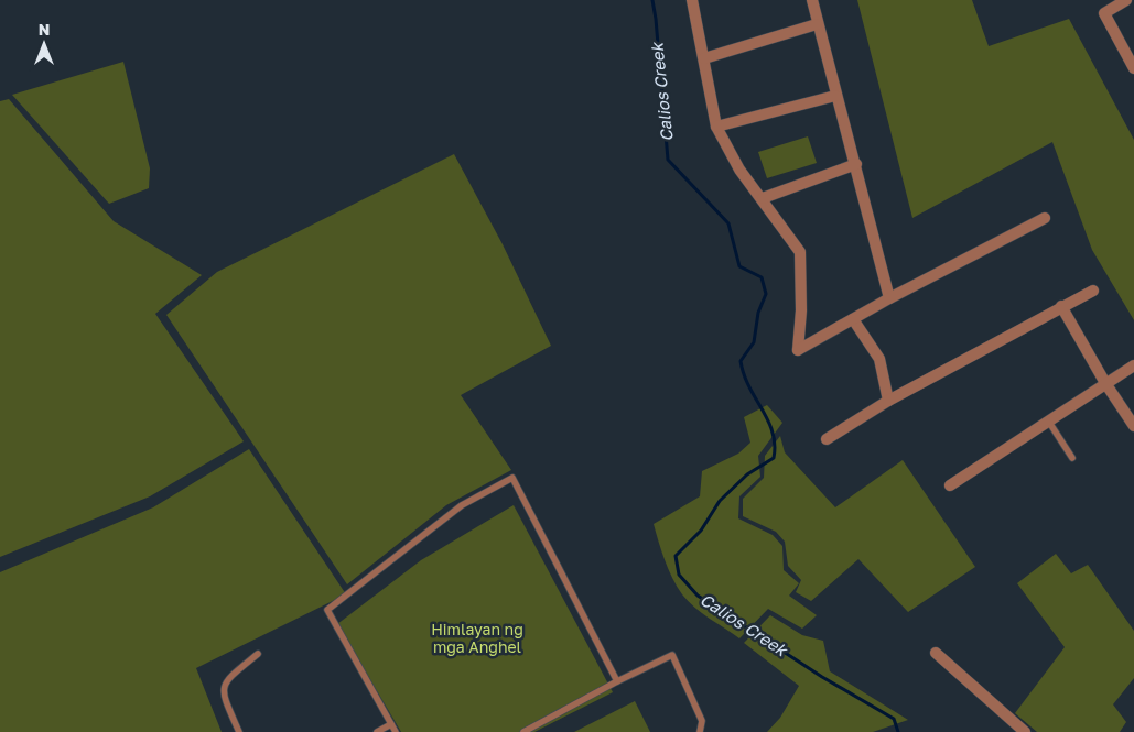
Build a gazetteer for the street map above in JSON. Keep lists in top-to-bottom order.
{
  "water": ["Calios Creek"],
  "parks": ["Himlayan ng mga Anghel"],
  "north": "top"
}
